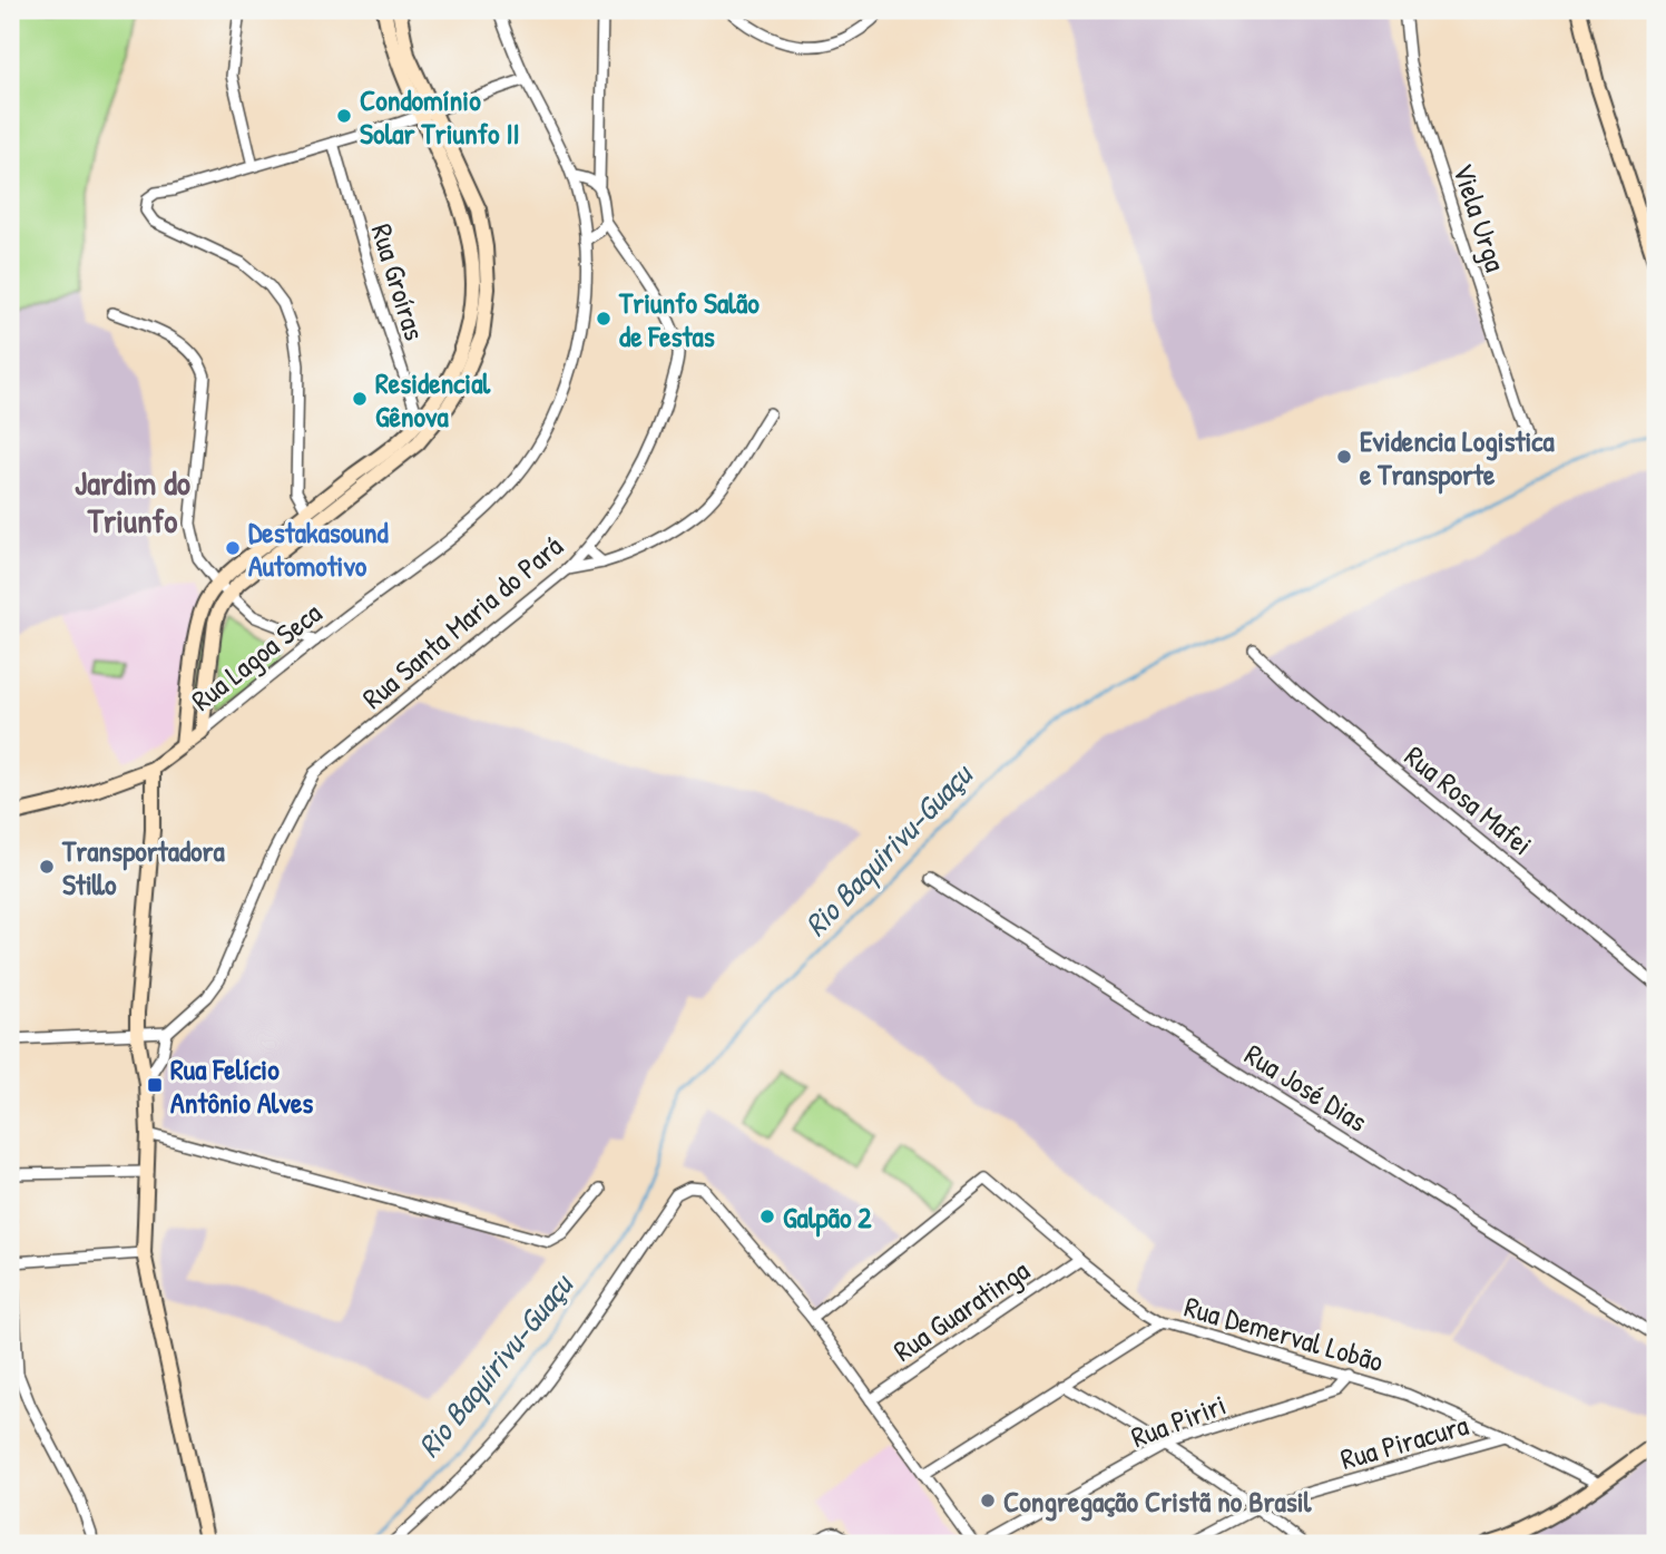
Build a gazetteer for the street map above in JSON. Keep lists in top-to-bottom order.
{
  "streets": {
    "street": [
      "Viela Urga",
      "Rua Groíras",
      "Rua Santa Maria do Pará",
      "Rua Lagoa Seca",
      "Rua Rosa Mafei",
      "Rua José Dias",
      "Rua Guaratinga",
      "Rua Demerval Lobão",
      "Rua Piriri",
      "Rua Piracura"
    ]
  },
  "crossings": [
    ["Rua Guaratinga", "Rua Demerval Lobão"],
    ["Rua Demerval Lobão", "Rua Piriri"],
    ["Rua Demerval Lobão", "Rua Piracura"]
  ],
  "districts": ["Jardim do Triunfo"],
  "water": ["Rio Baquirivu-Guaçu"],
  "places": {
    "other": [
      "Condomínio Solar Triunfo II",
      "Triunfo Salão de Festas",
      "Residencial Gênova",
      "Evidencia Logistica e Transporte",
      "Destakasound Automotivo",
      "Transportadora Stillo",
      "Galpão 2",
      "Congregação Cristã no Brasil"
    ],
    "transit": ["Rua Felício Antônio Alves"]
  }
}
